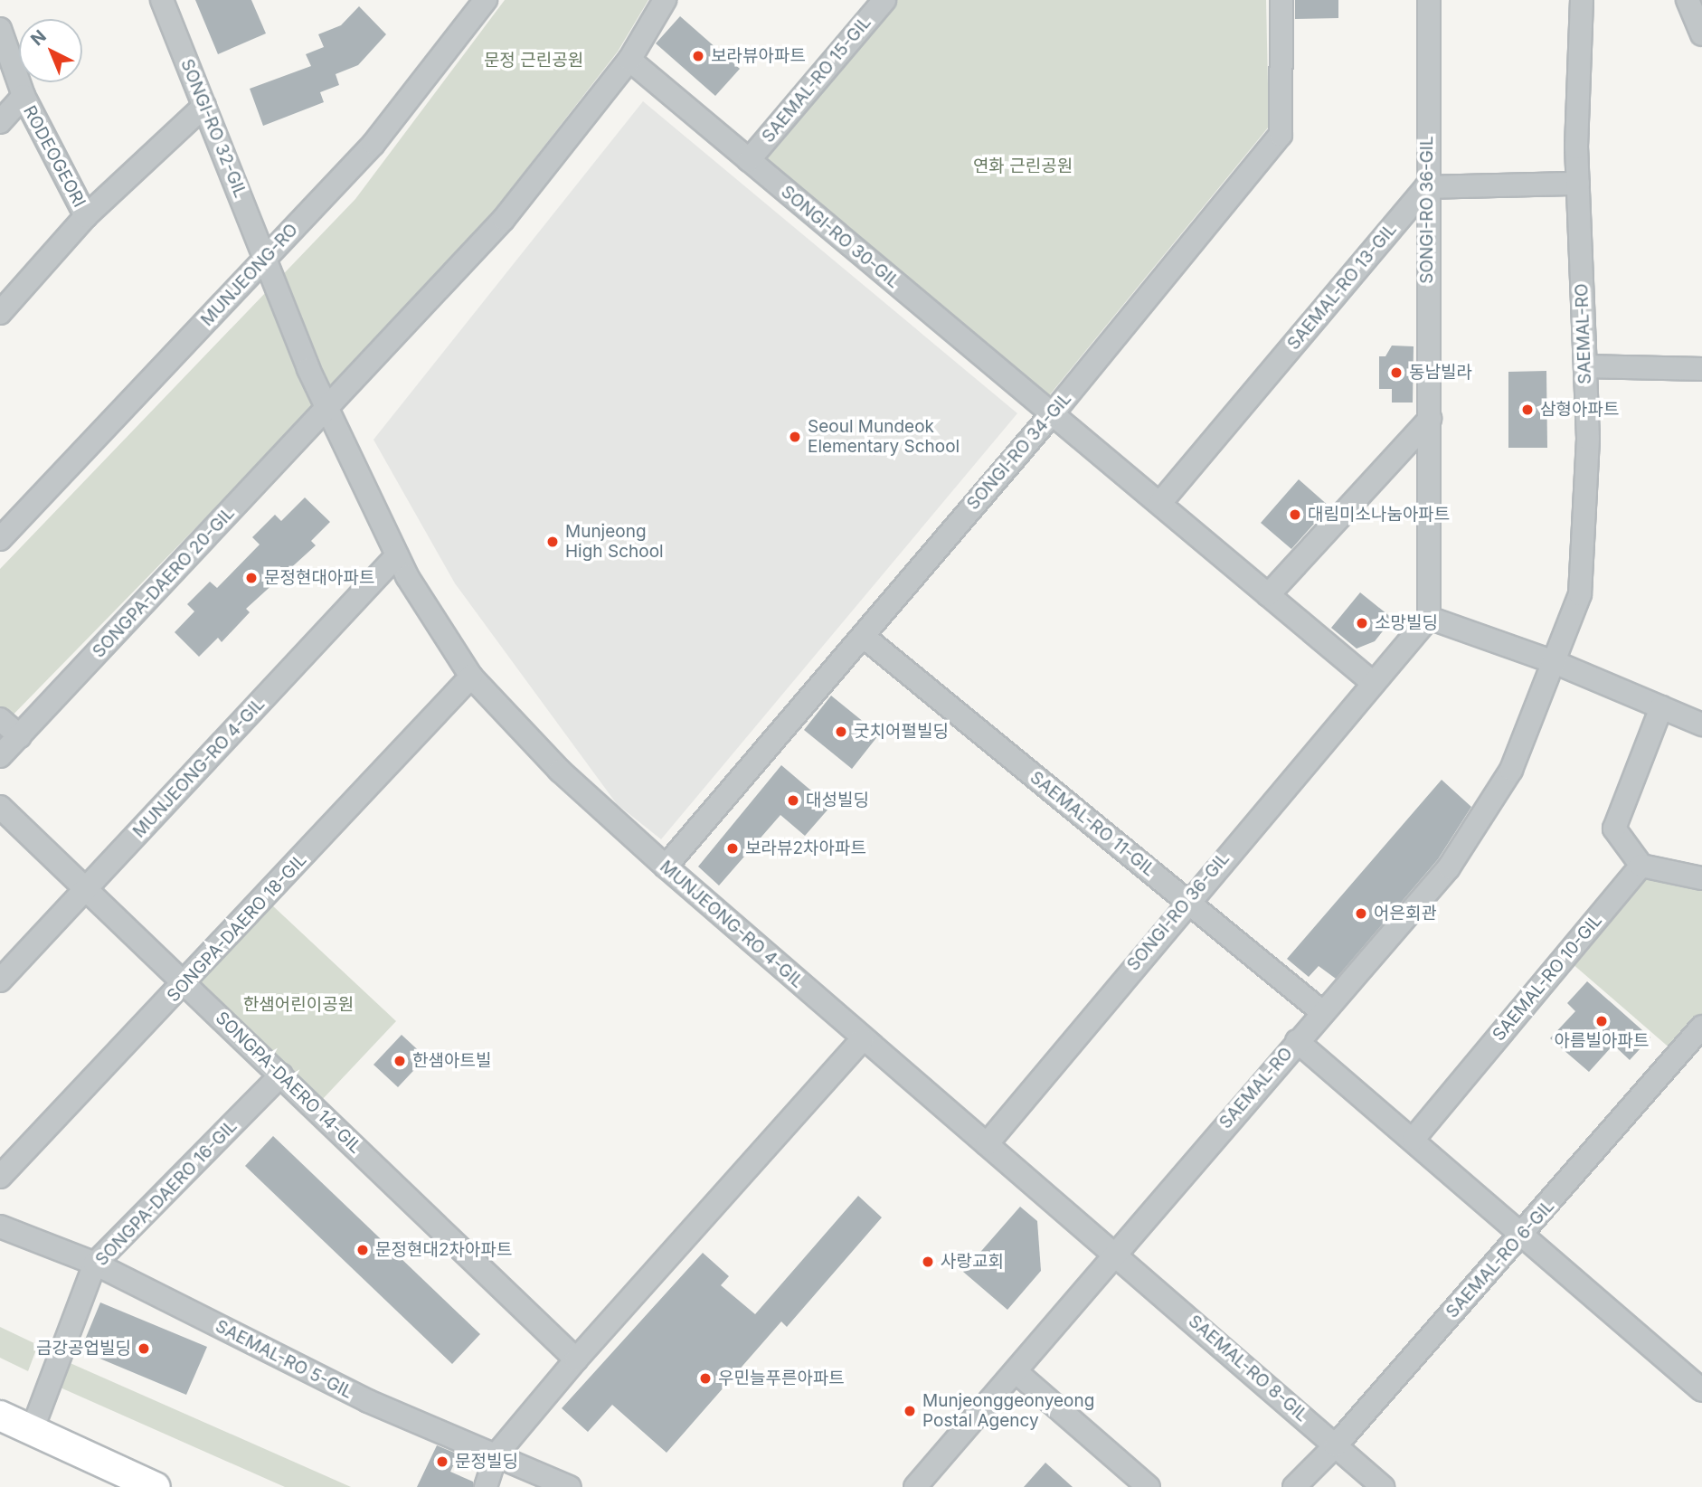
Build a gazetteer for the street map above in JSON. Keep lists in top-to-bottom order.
{
  "streets": {
    "street": [
      "SAEMAL-RO 15-GIL",
      "SONGI-RO 32-GIL",
      "RODEOGEORI",
      "SONGI-RO 36-GIL",
      "SONGI-RO 30-GIL",
      "MUNJEONG-RO",
      "SAEMAL-RO 13-GIL",
      "SAEMAL-RO",
      "SONGI-RO 34-GIL",
      "SONGPA-DAERO 20-GIL",
      "MUNJEONG-RO 4-GIL",
      "SAEMAL-RO 11-GIL",
      "SONGPA-DAERO 18-GIL",
      "SAEMAL-RO 10-GIL",
      "SONGPA-DAERO 14-GIL",
      "SONGPA-DAERO 16-GIL",
      "SAEMAL-RO 6-GIL",
      "SAEMAL-RO 5-GIL",
      "SAEMAL-RO 8-GIL"
    ]
  },
  "crossings": [
    ["SAEMAL-RO 15-GIL", "SONGI-RO 30-GIL"],
    ["SONGI-RO 32-GIL", "MUNJEONG-RO"],
    ["SONGI-RO 32-GIL", "MUNJEONG-RO 4-GIL"],
    ["SONGI-RO 36-GIL", "SAEMAL-RO 13-GIL"],
    ["SONGI-RO 36-GIL", "MUNJEONG-RO 4-GIL"],
    ["SONGI-RO 36-GIL", "SAEMAL-RO 11-GIL"],
    ["SONGI-RO 30-GIL", "SONGI-RO 34-GIL"],
    ["MUNJEONG-RO", "MUNJEONG-RO 4-GIL"],
    ["SAEMAL-RO", "MUNJEONG-RO 4-GIL"],
    ["SAEMAL-RO", "SAEMAL-RO 11-GIL"],
    ["SAEMAL-RO", "SAEMAL-RO 8-GIL"],
    ["SONGI-RO 34-GIL", "MUNJEONG-RO 4-GIL"],
    ["SONGI-RO 34-GIL", "SAEMAL-RO 11-GIL"],
    ["SONGPA-DAERO 20-GIL", "MUNJEONG-RO 4-GIL"],
    ["MUNJEONG-RO 4-GIL", "SONGPA-DAERO 18-GIL"],
    ["MUNJEONG-RO 4-GIL", "SONGPA-DAERO 14-GIL"],
    ["MUNJEONG-RO 4-GIL", "SAEMAL-RO 8-GIL"],
    ["SONGPA-DAERO 18-GIL", "SONGPA-DAERO 14-GIL"],
    ["SONGPA-DAERO 14-GIL", "SONGPA-DAERO 16-GIL"],
    ["SONGPA-DAERO 16-GIL", "SAEMAL-RO 5-GIL"],
    ["SAEMAL-RO 6-GIL", "SAEMAL-RO 8-GIL"]
  ],
  "parks": ["문정 근린공원", "연화 근린공원", "한샘어린이공원"],
  "places": [
    "보라뷰아파트",
    "동남빌라",
    "삼형아파트",
    "Seoul Mundeok Elementary School",
    "대림미소나눔아파트",
    "Munjeong High School",
    "문정현대아파트",
    "소망빌딩",
    "굿치어펄빌딩",
    "대성빌딩",
    "보라뷰2차아파트",
    "어은회관",
    "아름빌아파트",
    "한샘아트빌",
    "문정현대2차아파트",
    "사랑교회",
    "금강공업빌딩",
    "우민늘푸른아파트",
    "Munjeonggeonyeong Postal Agency",
    "문정빌딩"
  ],
  "north": "top left"
}
